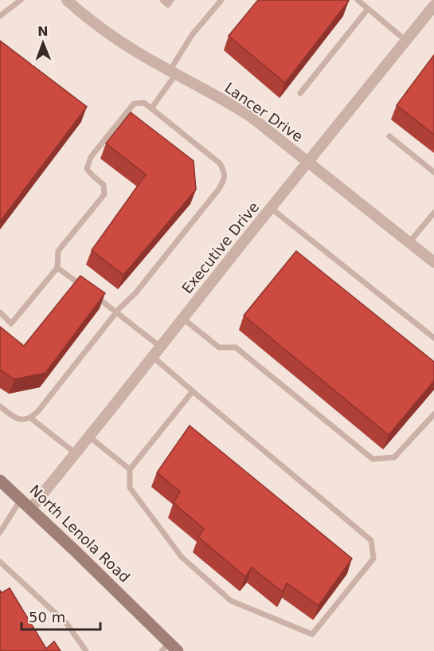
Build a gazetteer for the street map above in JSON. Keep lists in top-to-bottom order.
{
  "streets": {
    "main road": ["North Lenola Road"],
    "street": ["Lancer Drive", "Executive Drive"]
  },
  "crossings": [
    ["Lancer Drive", "Executive Drive"],
    ["Executive Drive", "North Lenola Road"]
  ],
  "scale_bar": "50 m",
  "north": "top"
}
